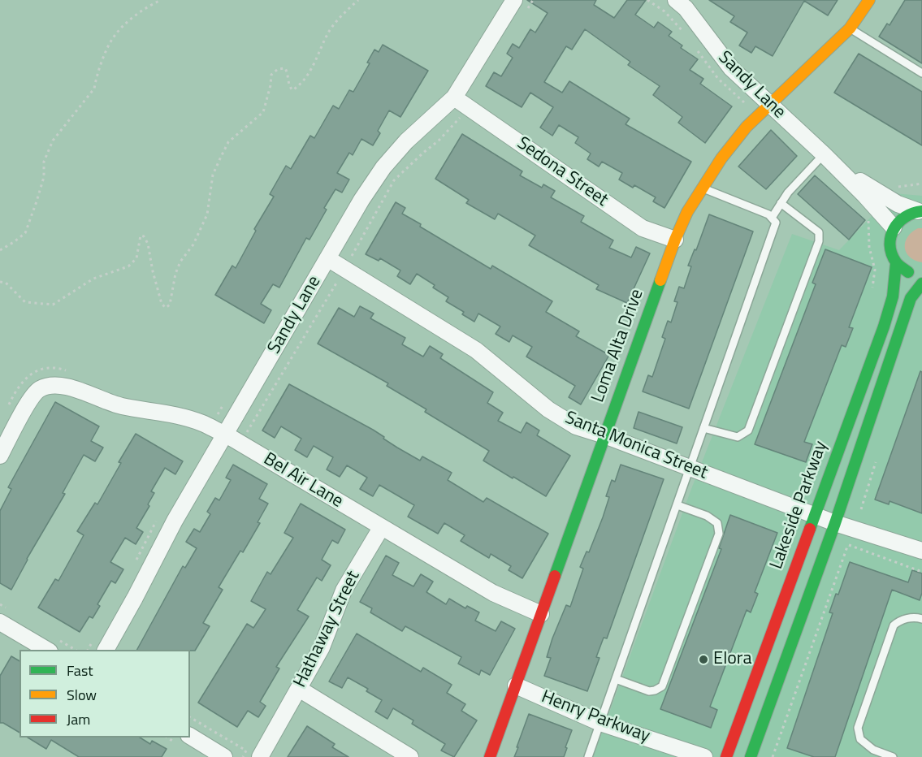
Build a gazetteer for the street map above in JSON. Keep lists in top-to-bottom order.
{
  "streets": {
    "street": [
      "Sandy Lane",
      "Sedona Street",
      "Loma Alta Drive",
      "Santa Monica Street",
      "Bel Air Lane",
      "Lakeside Parkway",
      "Hathaway Street",
      "Henry Parkway"
    ]
  },
  "crossings": [
    ["Sandy Lane", "Sedona Street"],
    ["Sandy Lane", "Loma Alta Drive"],
    ["Sandy Lane", "Santa Monica Street"],
    ["Sandy Lane", "Bel Air Lane"],
    ["Sedona Street", "Loma Alta Drive"],
    ["Loma Alta Drive", "Santa Monica Street"],
    ["Loma Alta Drive", "Bel Air Lane"],
    ["Loma Alta Drive", "Henry Parkway"],
    ["Santa Monica Street", "Lakeside Parkway"],
    ["Bel Air Lane", "Hathaway Street"]
  ],
  "places": ["Elora"],
  "legend": ["Fast", "Slow", "Jam"]
}
